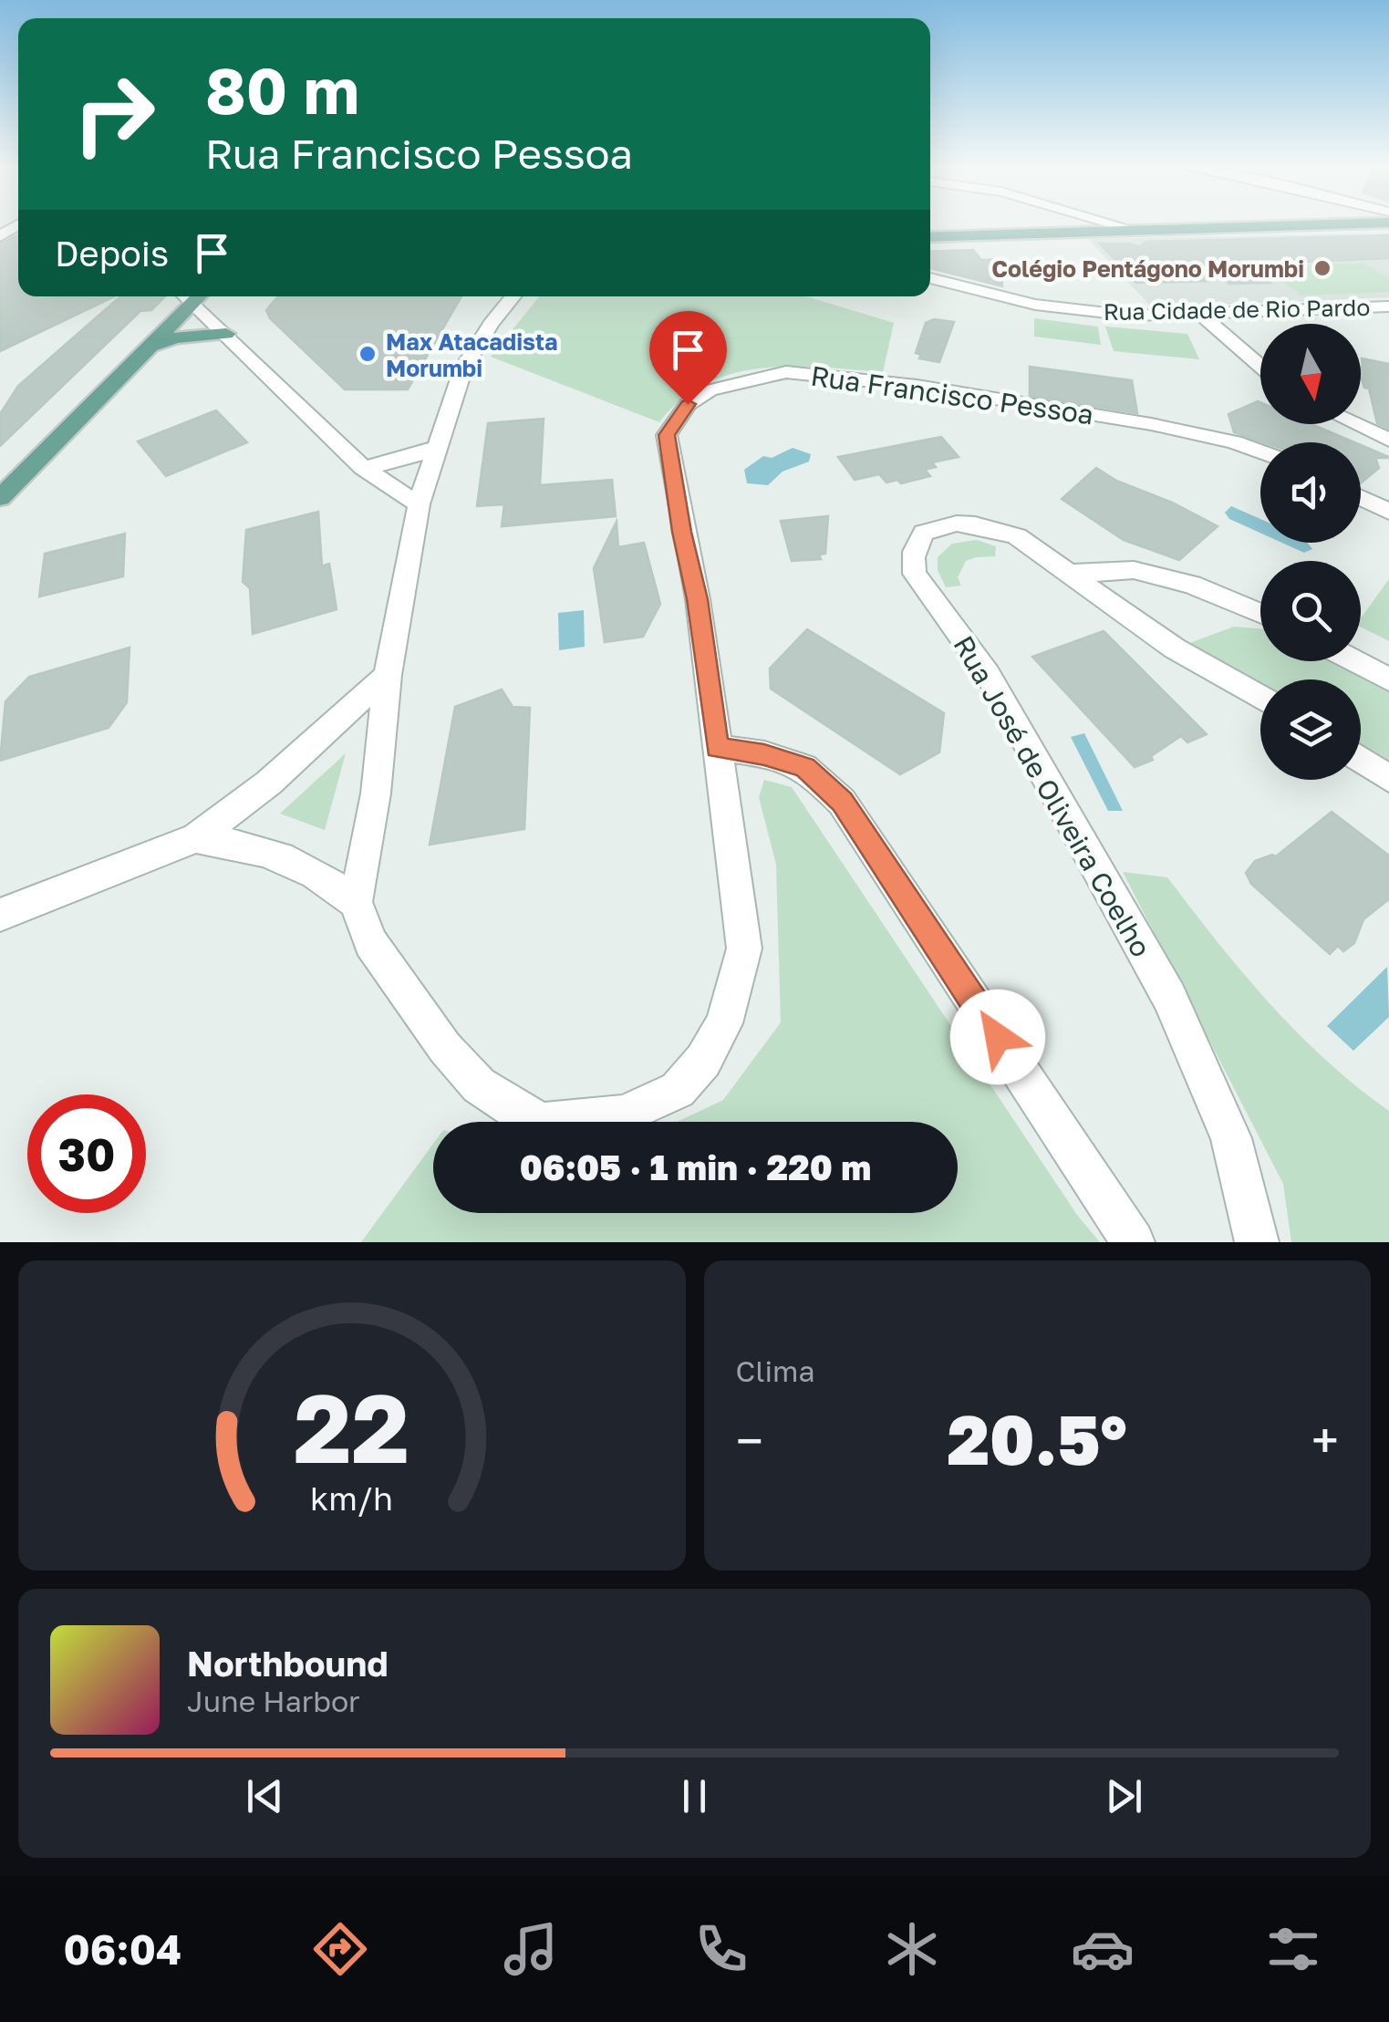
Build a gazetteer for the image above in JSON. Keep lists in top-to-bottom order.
{
  "streets": {
    "street": ["Rua Cidade de Rio Pardo", "Rua Francisco Pessoa", "Rua José de Oliveira Coelho"]
  },
  "places": ["Colégio Pentágono Morumbi", "Max Atacadista Morumbi"],
  "north": "bottom",
  "page": {
    "turn": ["80 m", "Rua Francisco Pessoa"],
    "then": "Depois",
    "limit": "30",
    "trip": "06:05 · 1 min · 220 m",
    "tile": "Clima",
    "heat": ["−", "20.5°", "+"],
    "song": ["Northbound", "June Harbor"],
    "tabs": "06:04",
    "gauge": ["22", "km/h"]
  }
}
